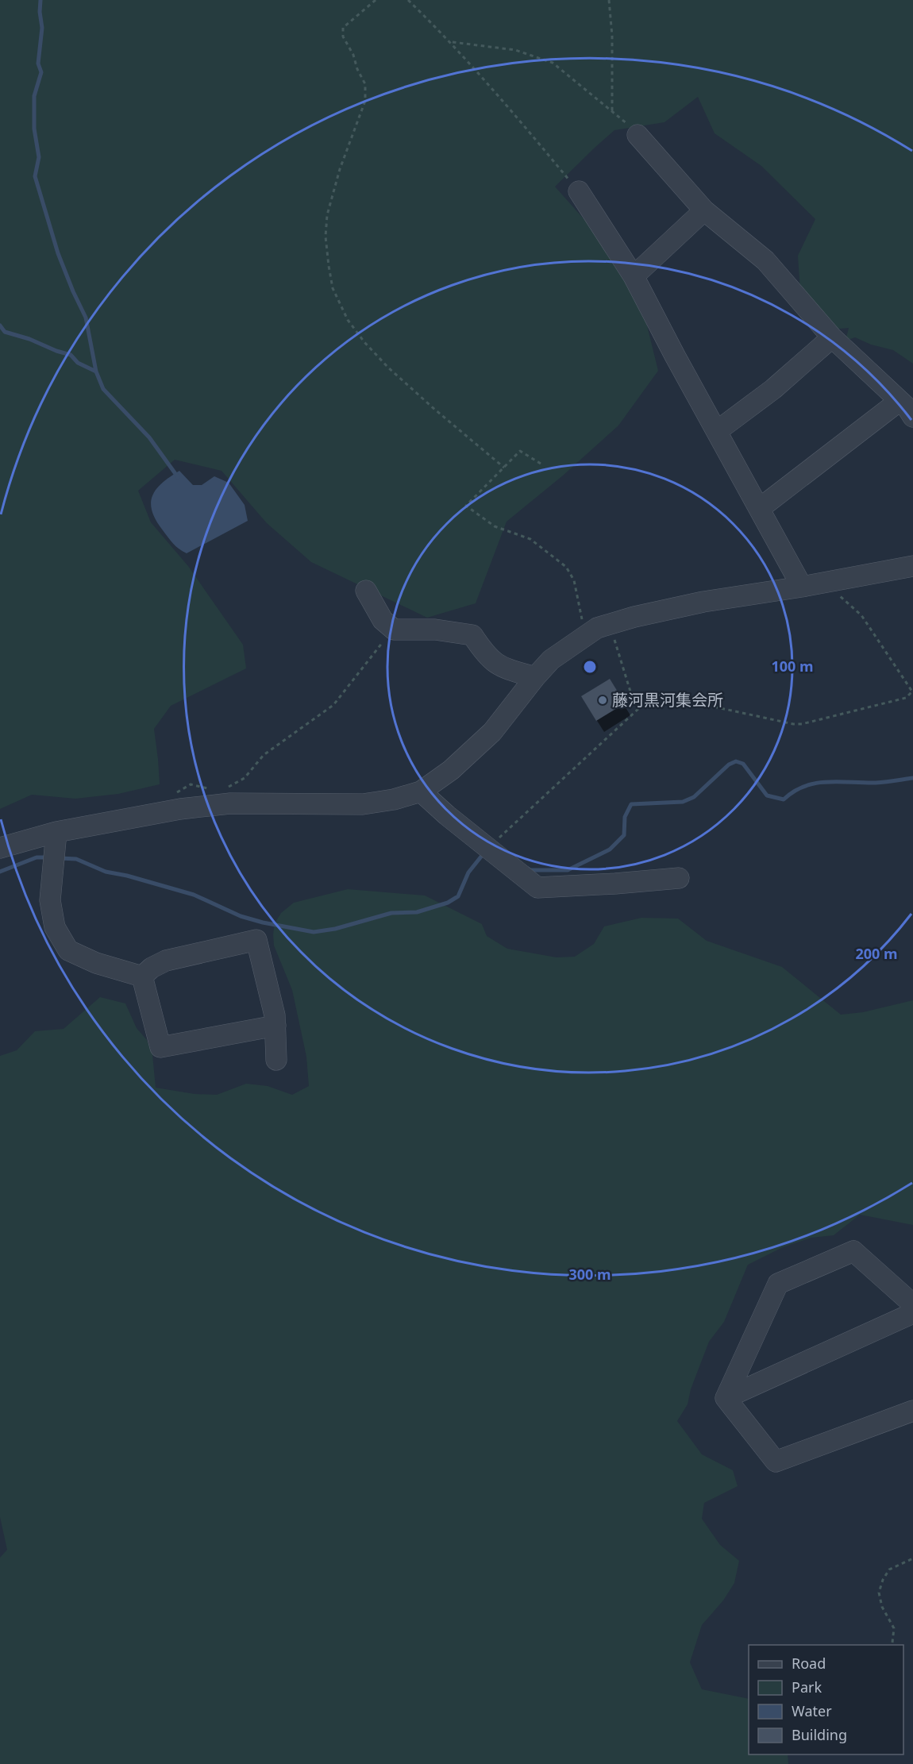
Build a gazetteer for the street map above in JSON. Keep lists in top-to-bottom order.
{
  "places": ["藤河黒河集会所"],
  "legend": [
    "Road",
    "Park",
    "Water",
    "Building"
  ],
  "rings": ["100 m", "200 m", "300 m"]
}
